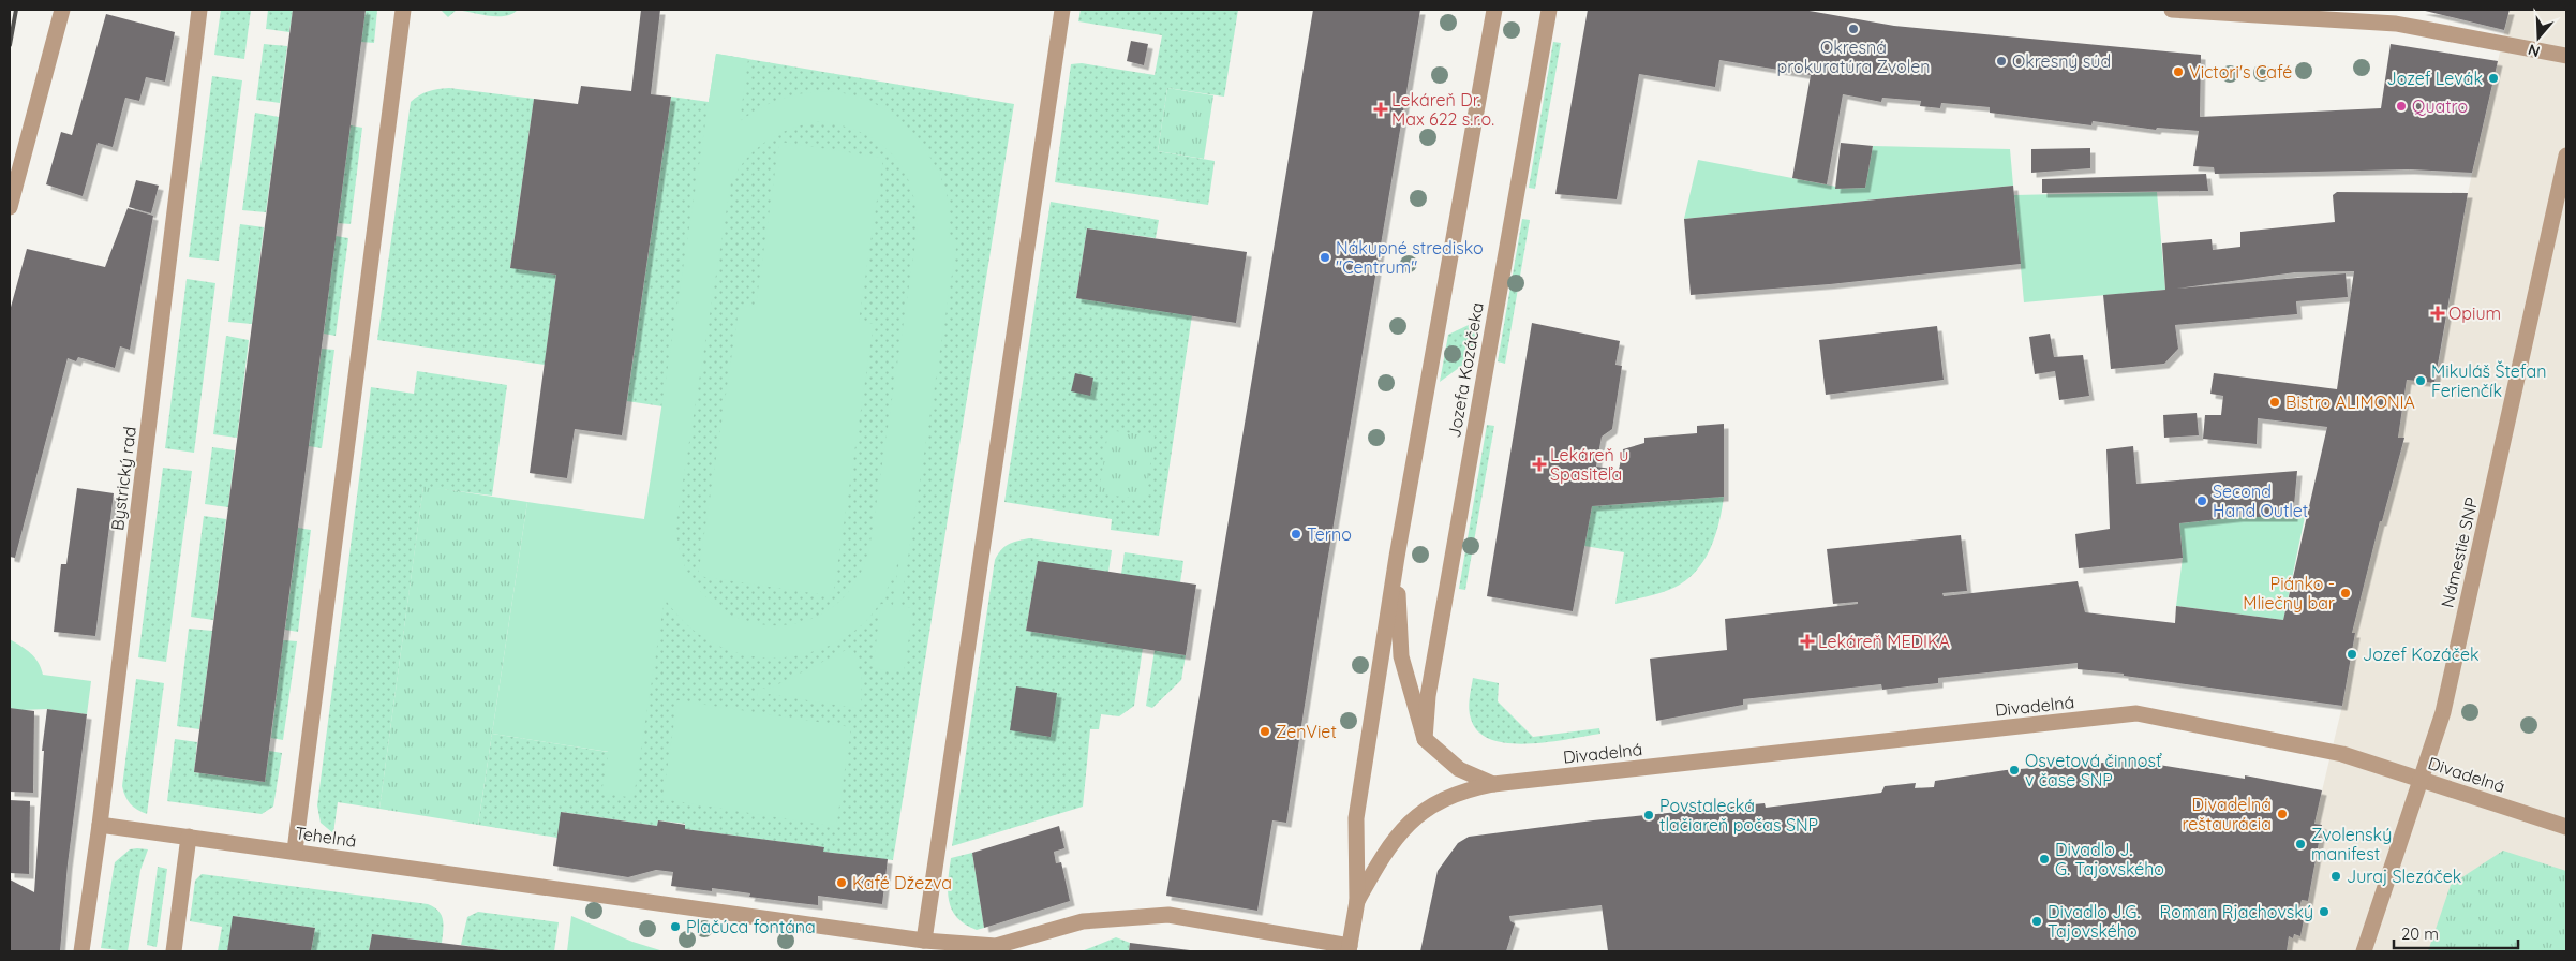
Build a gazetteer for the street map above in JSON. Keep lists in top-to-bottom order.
{
  "streets": {
    "street": [
      "Jozefa Kozáčeka",
      "Bystrický rad",
      "Námestie SNP",
      "Divadelná",
      "Tehelná"
    ]
  },
  "crossings": [
    ["Jozefa Kozáčeka", "Divadelná"],
    ["Jozefa Kozáčeka", "Tehelná"],
    ["Bystrický rad", "Tehelná"],
    ["Námestie SNP", "Divadelná"]
  ],
  "places": {
    "other": [
      "Okresná prokuratúra Zvolen",
      "Okresný súd",
      "Victori's Café",
      "Jozef Levák",
      "Quatro",
      "Nákupné stredisko \"Centrum\"",
      "Mikuláš Štefan Ferienčík",
      "Bistro ALIMONIA",
      "Second Hand Outlet",
      "Terno",
      "Piánko - Mliečny bar",
      "Jozef Kozáček",
      "ZenViet",
      "Osvetová činnosť v čase SNP",
      "Divadelná reštaurácia",
      "Povstalecká tlačiareň počas SNP",
      "Zvolenský manifest",
      "Divadlo J. G. Tajovského",
      "Juraj Slezáček",
      "Kafé Džezva",
      "Roman Rjachovský",
      "Divadlo J.G. Tajovského",
      "Plačúca fontána"
    ],
    "health": [
      "Lekáreň Dr. Max 622 s.r.o.",
      "Opium",
      "Lekáreň u Spasiteľa",
      "Lekáreň MEDIKA"
    ]
  },
  "scale_bar": "20 m",
  "north": "bottom"
}
